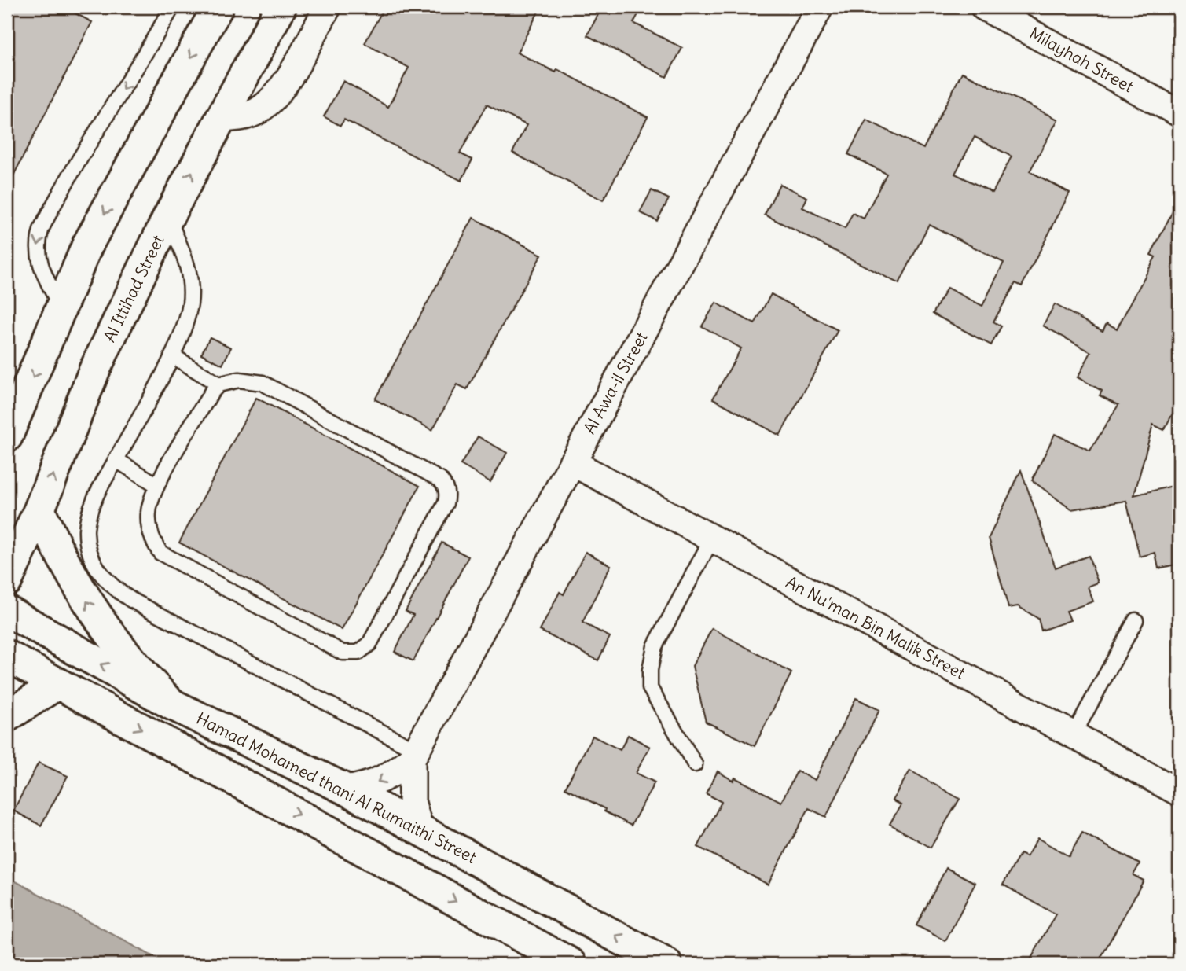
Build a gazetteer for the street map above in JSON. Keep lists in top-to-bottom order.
{
  "streets": {
    "main road": ["Al Ittihad Street", "Hamad Mohamed thani Al Rumaithi Street"],
    "street": ["Milayhah Street", "Al Awa-il Street", "An Nu'man Bin Malik Street"]
  },
  "crossings": [
    ["Al Awa-il Street", "An Nu'man Bin Malik Street"],
    ["Al Awa-il Street", "Hamad Mohamed thani Al Rumaithi Street"]
  ]
}
